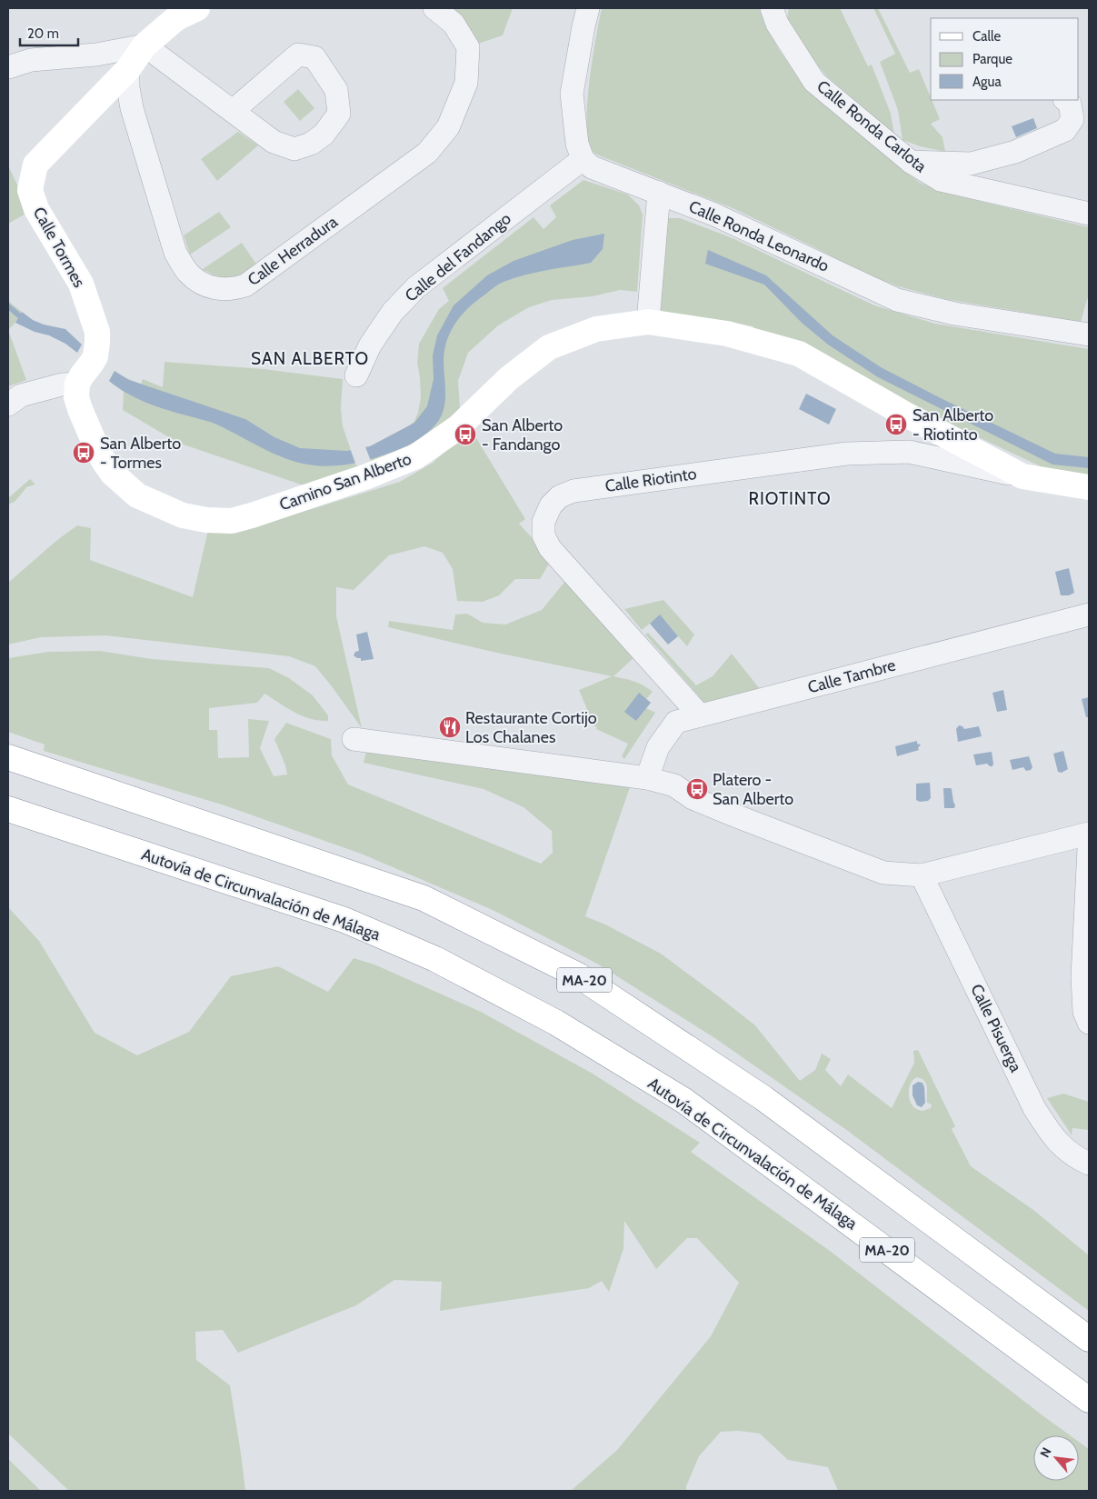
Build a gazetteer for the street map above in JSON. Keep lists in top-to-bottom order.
{
  "streets": {
    "main road": [
      "Calle Tormes",
      "Camino San Alberto",
      "Autovía de Circunvalación de Málaga",
      "MA-20"
    ],
    "street": [
      "Calle Ronda Carlota",
      "Calle Ronda Leonardo",
      "Calle Herradura",
      "Calle del Fandango",
      "Calle Riotinto",
      "Calle Tambre",
      "Calle Pisuerga"
    ]
  },
  "crossings": [
    ["Calle Ronda Leonardo", "Calle del Fandango"],
    ["Calle Tormes", "Calle Herradura"],
    ["Calle Tormes", "Camino San Alberto"],
    ["Calle Riotinto", "Camino San Alberto"],
    ["Calle Riotinto", "Calle Tambre"]
  ],
  "districts": ["SAN ALBERTO", "RIOTINTO"],
  "places": {
    "bus stop": [
      "San Alberto - Riotinto",
      "San Alberto - Fandango",
      "San Alberto - Tormes",
      "Platero - San Alberto"
    ],
    "restaurant": ["Restaurante Cortijo Los Chalanes"]
  },
  "legend": ["Calle", "Parque", "Agua"],
  "scale_bar": "20 m",
  "north": "top left"
}
